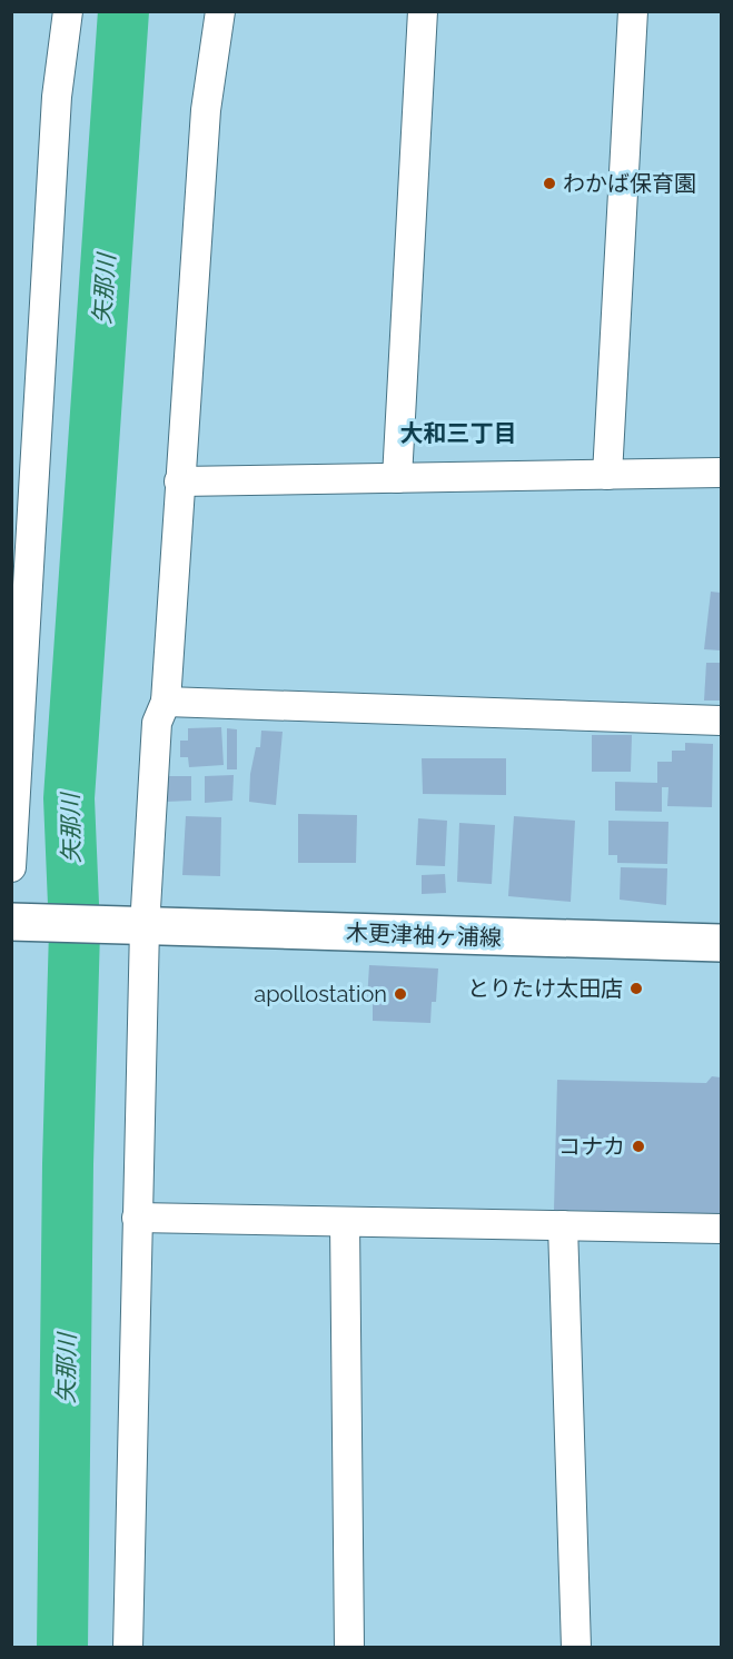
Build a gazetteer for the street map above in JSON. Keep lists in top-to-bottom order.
{
  "streets": {
    "main road": ["木更津袖ヶ浦線"]
  },
  "districts": ["大和三丁目"],
  "water": ["矢那川"],
  "places": [
    "わかば保育園",
    "とりたけ太田店",
    "apollostation",
    "コナカ"
  ]
}
